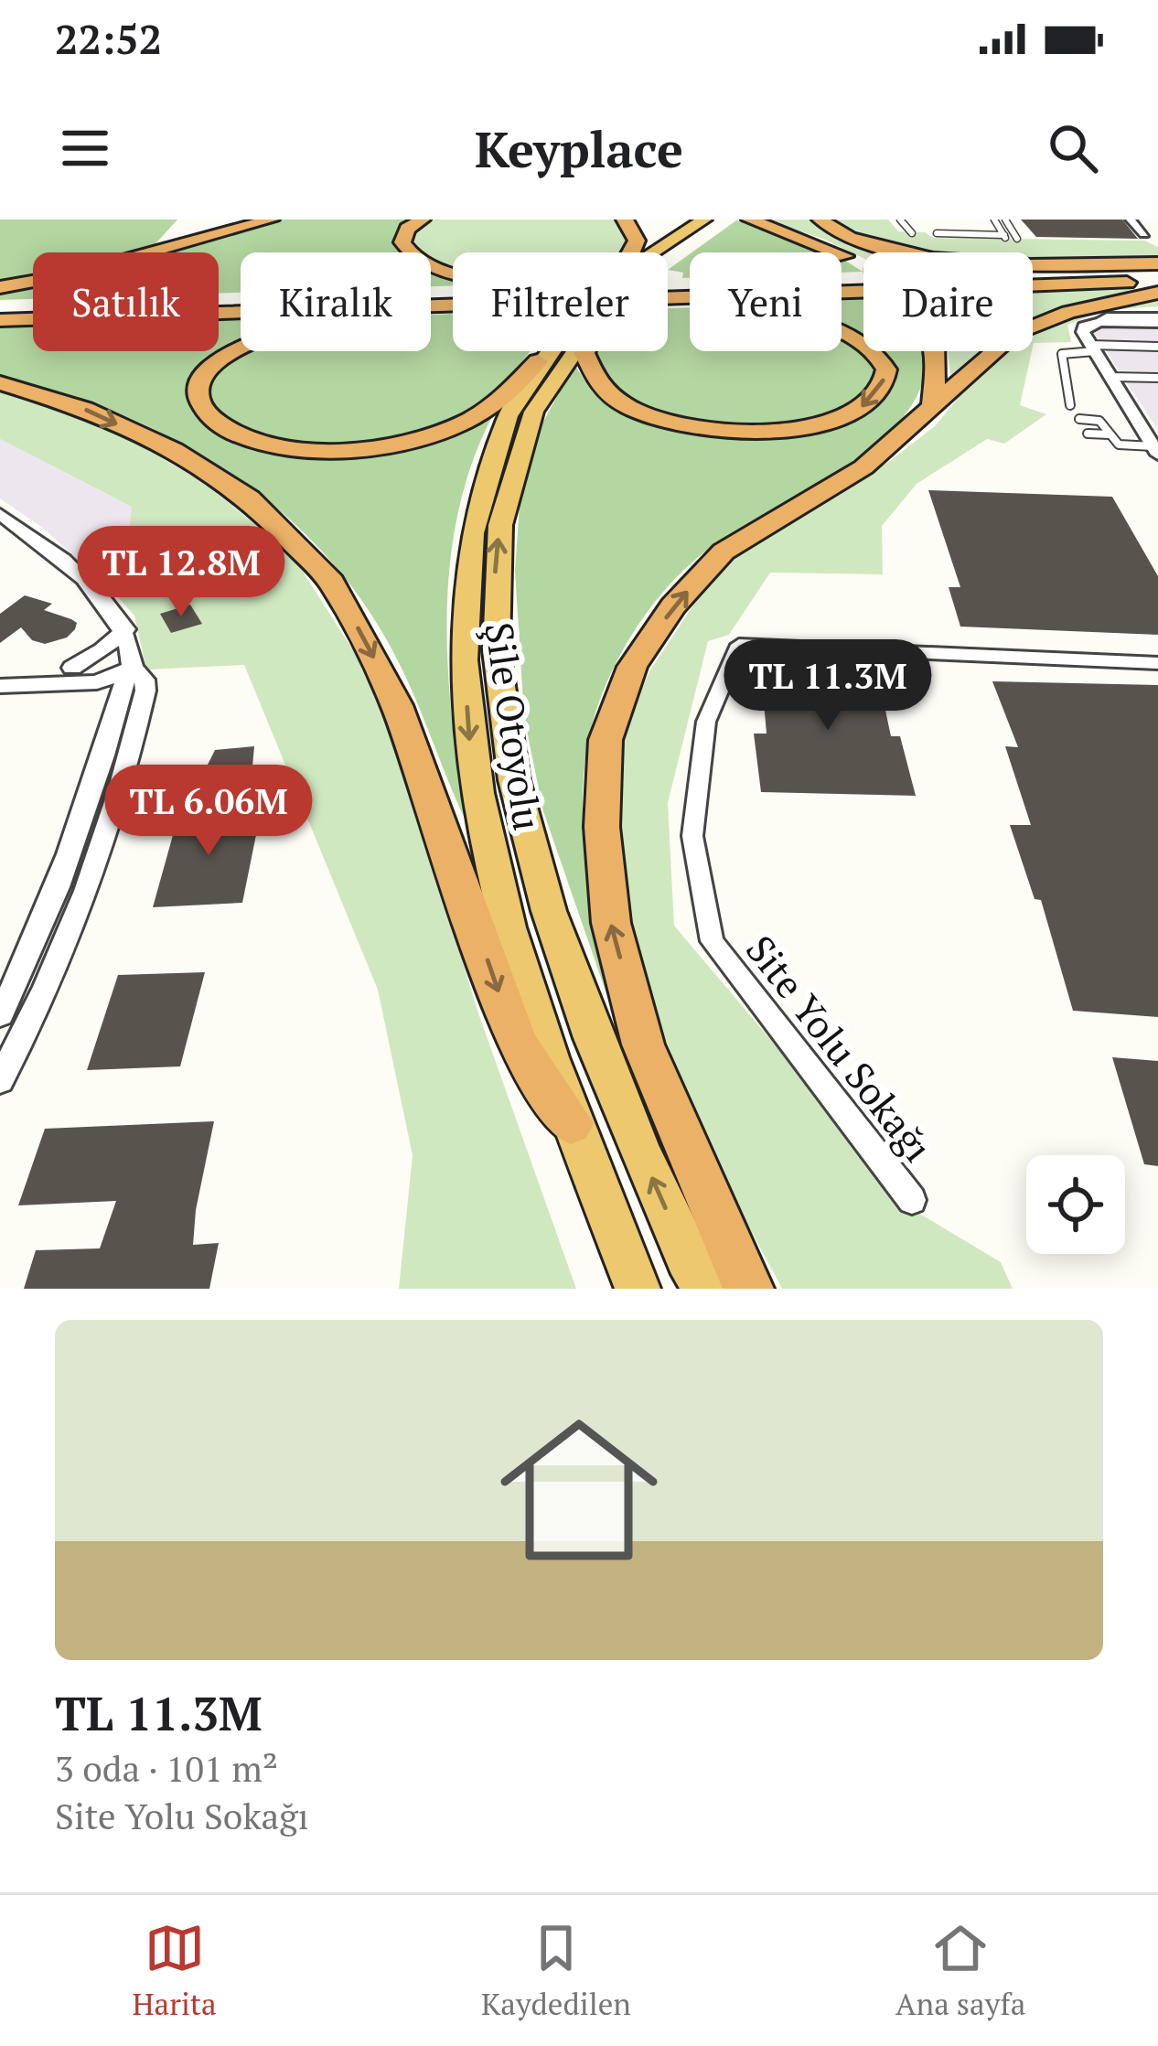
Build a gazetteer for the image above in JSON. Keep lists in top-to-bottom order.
{
  "streets": {
    "highway": ["Şile Otoyolu"],
    "street": ["Site Yolu Sokağı"]
  },
  "page": {
    "status": "22:52",
    "header": "Keyplace",
    "chip": [
      "Satılık",
      "Kiralık",
      "Filtreler",
      "Yeni",
      "Daire"
    ],
    "price": ["TL 12.8M", "TL 11.3M", "TL 6.06M"],
    "list": [
      {
        "name": "TL 11.3M",
        "note": "3 oda · 101 m² · Site Yolu Sokağı"
      }
    ],
    "tabs": ["Harita", "Kaydedilen", "Ana sayfa"]
  }
}
